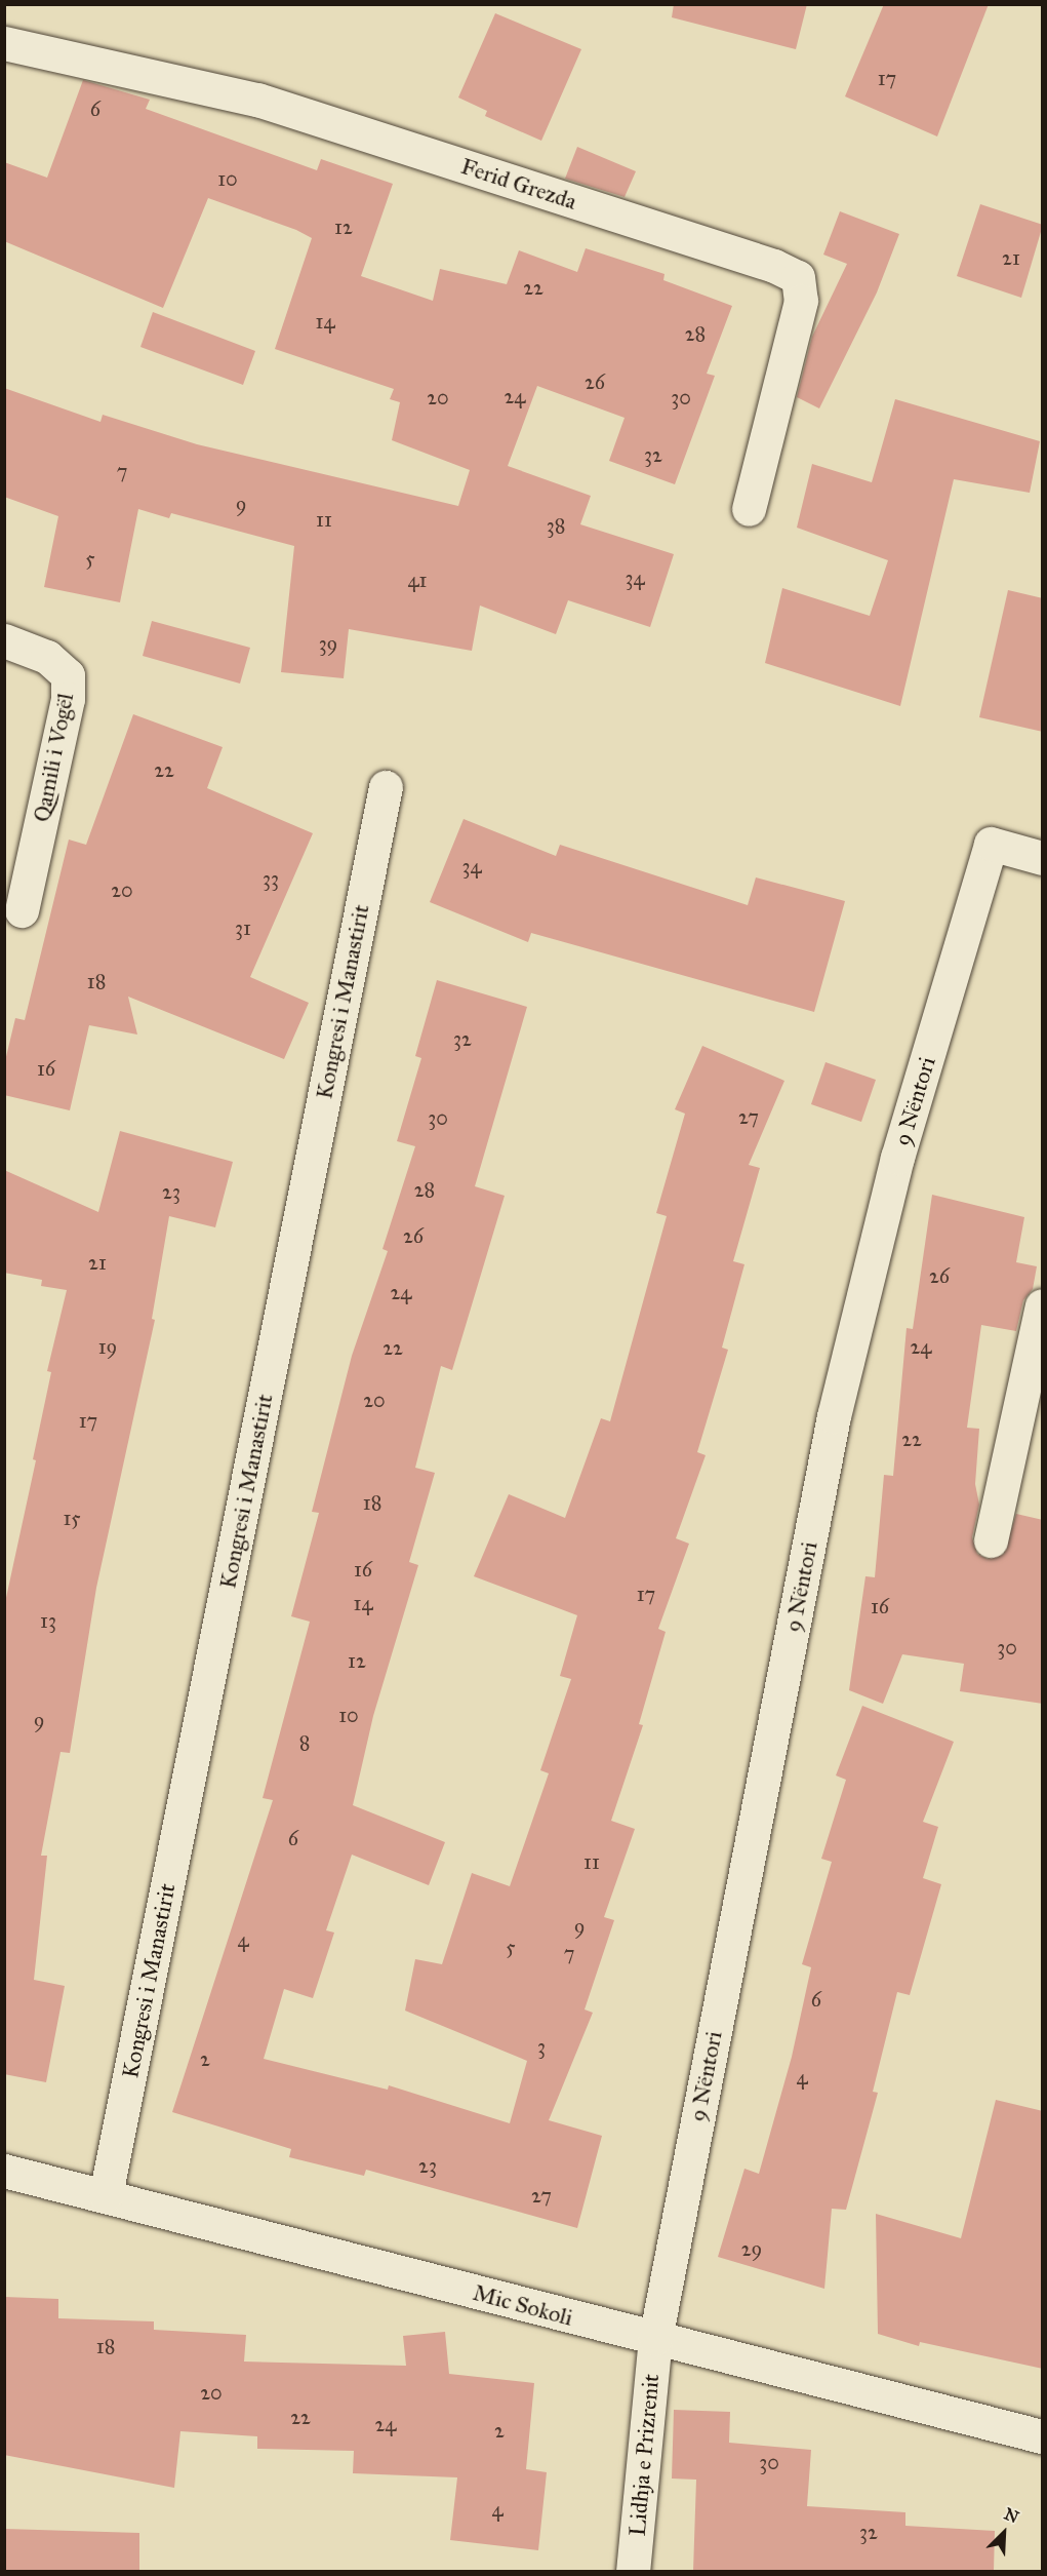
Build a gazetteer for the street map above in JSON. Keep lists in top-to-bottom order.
{
  "streets": {
    "street": [
      "Ferid Grezda",
      "Qamili i Vogël",
      "Kongresi i Manastirit",
      "9 Nëntori",
      "Mic Sokoli",
      "Lidhja e Prizrenit"
    ]
  },
  "crossings": [
    ["Kongresi i Manastirit", "Mic Sokoli"],
    ["9 Nëntori", "Mic Sokoli"],
    ["9 Nëntori", "Lidhja e Prizrenit"],
    ["Mic Sokoli", "Lidhja e Prizrenit"]
  ],
  "house_numbers": [
    "17",
    "6",
    "10",
    "12",
    "21",
    "22",
    "14",
    "28",
    "26",
    "24",
    "20",
    "30",
    "32",
    "7",
    "9",
    "11",
    "38",
    "5",
    "34",
    "41",
    "39",
    "22",
    "34",
    "33",
    "20",
    "31",
    "18",
    "32",
    "16",
    "27",
    "30",
    "28",
    "23",
    "26",
    "21",
    "26",
    "24",
    "19",
    "24",
    "22",
    "20",
    "17",
    "22",
    "18",
    "15",
    "16",
    "17",
    "14",
    "16",
    "13",
    "30",
    "12",
    "10",
    "9",
    "8",
    "6",
    "11",
    "9",
    "4",
    "5",
    "7",
    "6",
    "3",
    "2",
    "4",
    "23",
    "27",
    "29",
    "18",
    "20",
    "22",
    "24",
    "2",
    "30",
    "4",
    "32"
  ],
  "north": "top right"
}
